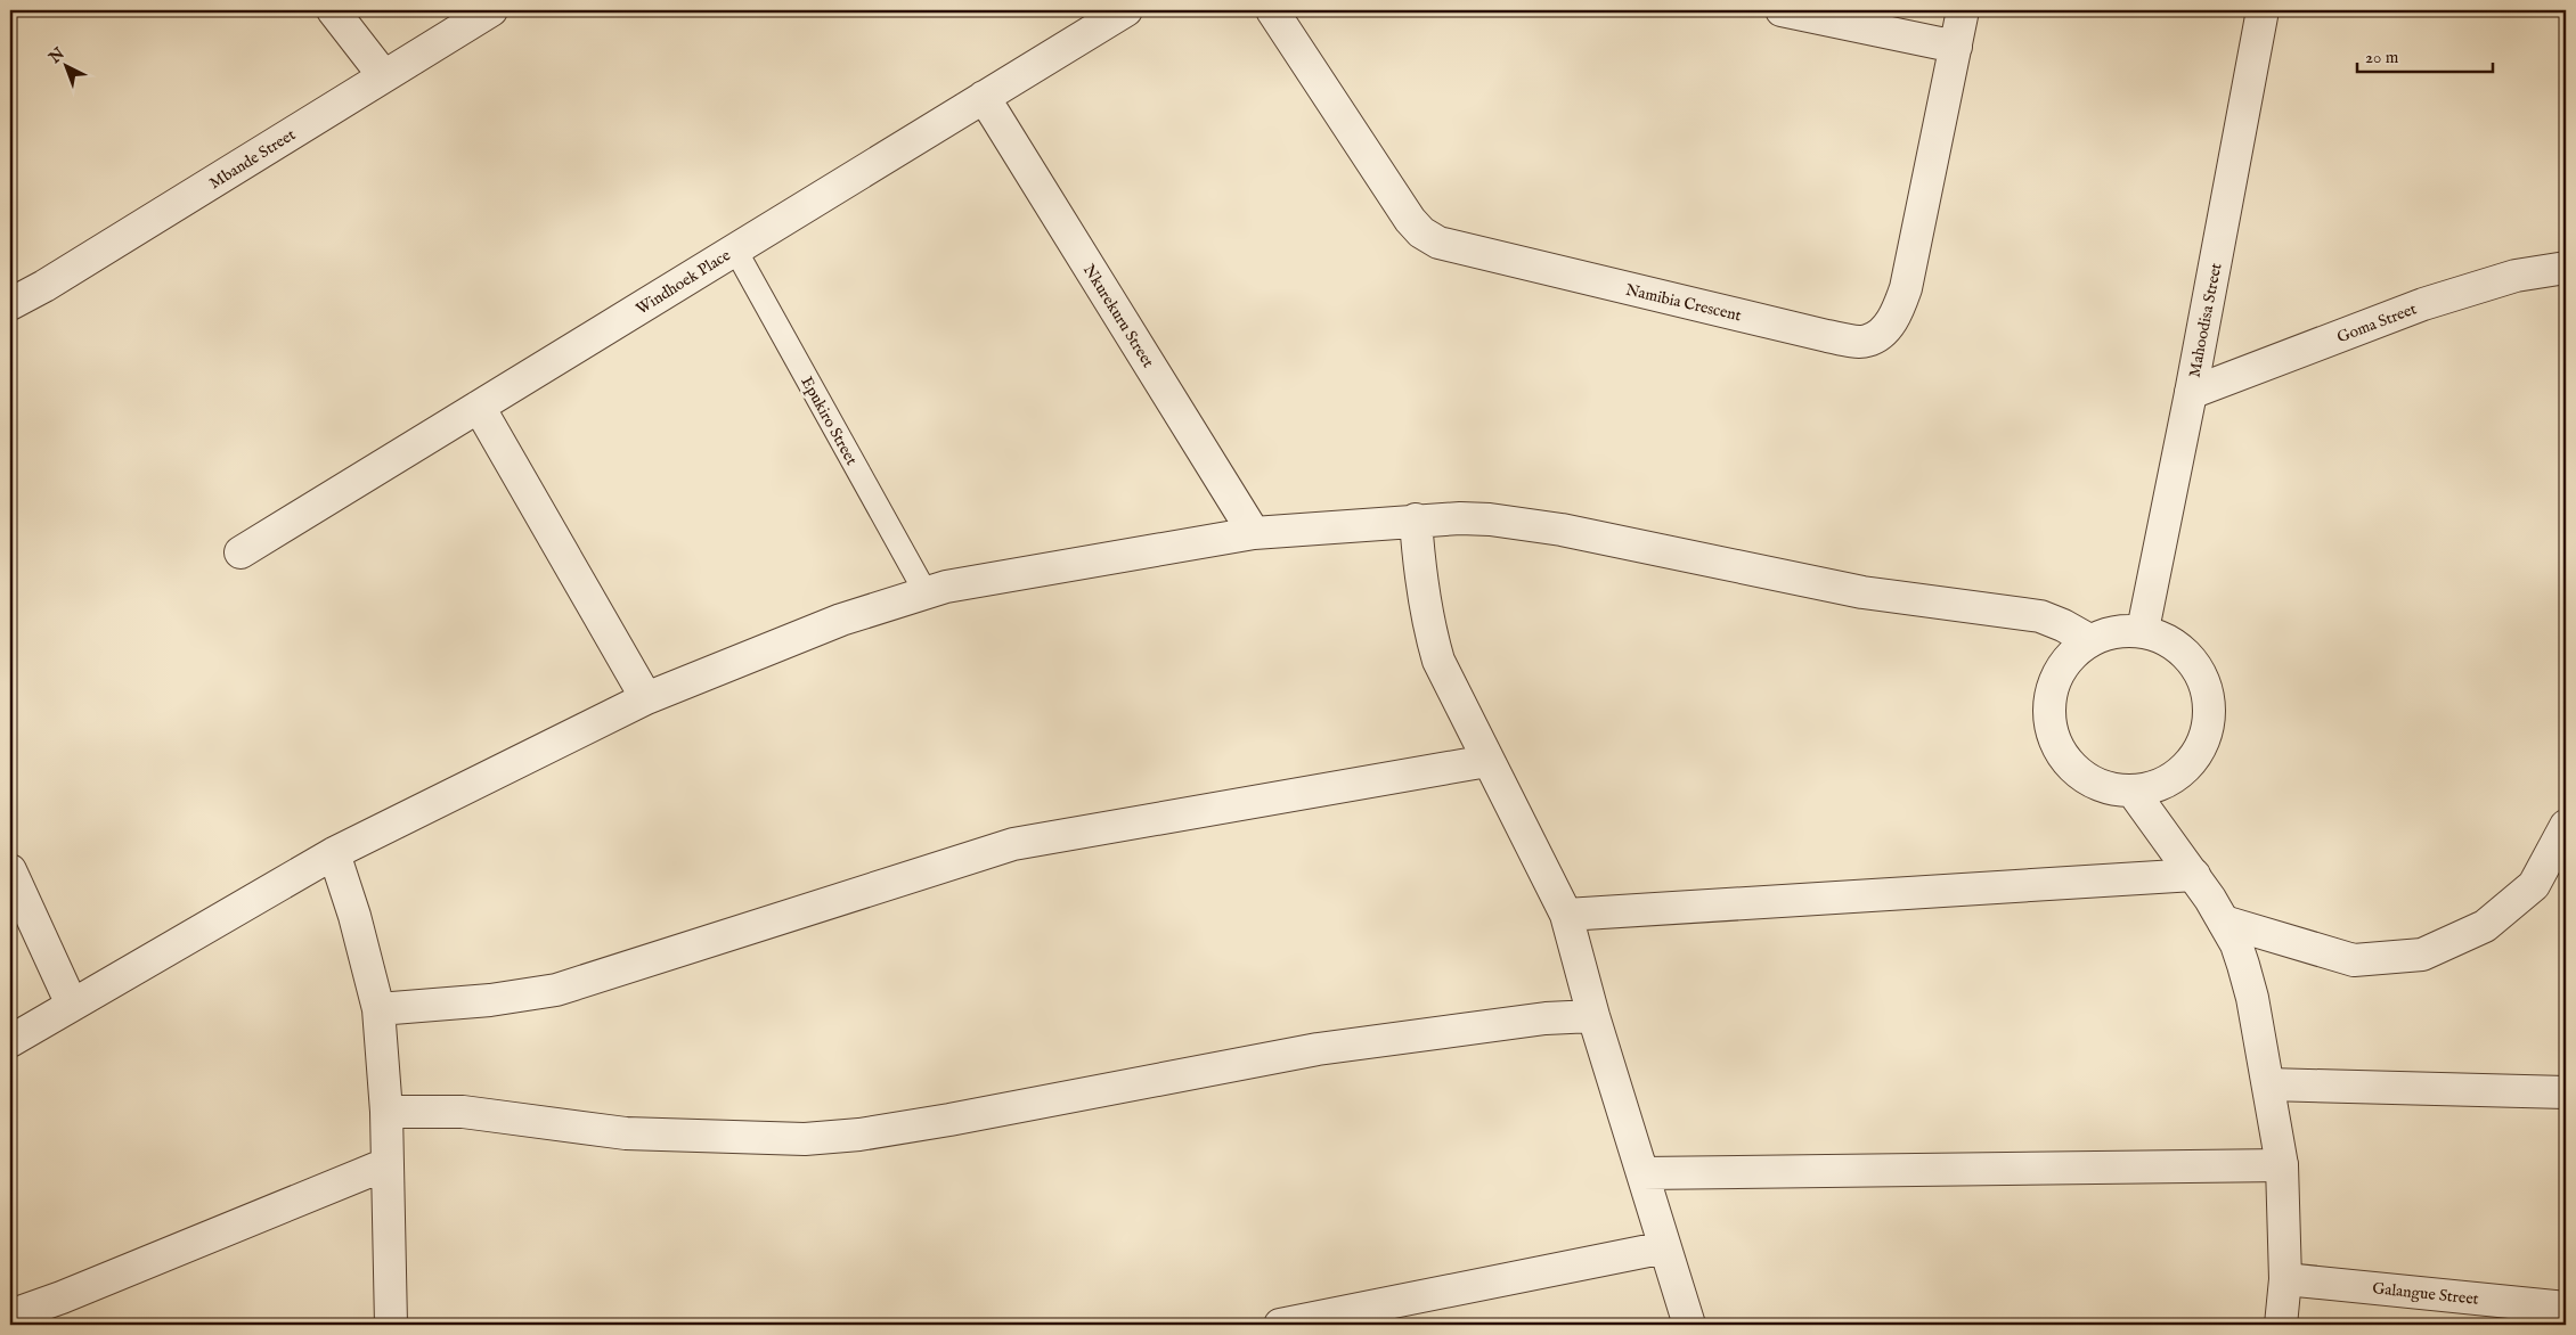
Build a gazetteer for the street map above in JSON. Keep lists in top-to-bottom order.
{
  "streets": {
    "street": [
      "Mbande Street",
      "Windhoek Place",
      "Namibia Crescent",
      "Nkurekuru Street",
      "Mahoodisa Street",
      "Goma Street",
      "Galangue Street"
    ],
    "lane": ["Epukiro Street"]
  },
  "crossings": [
    ["Windhoek Place", "Nkurekuru Street"],
    ["Windhoek Place", "Epukiro Street"],
    ["Mahoodisa Street", "Goma Street"]
  ],
  "scale_bar": "20 m",
  "north": "top left"
}
